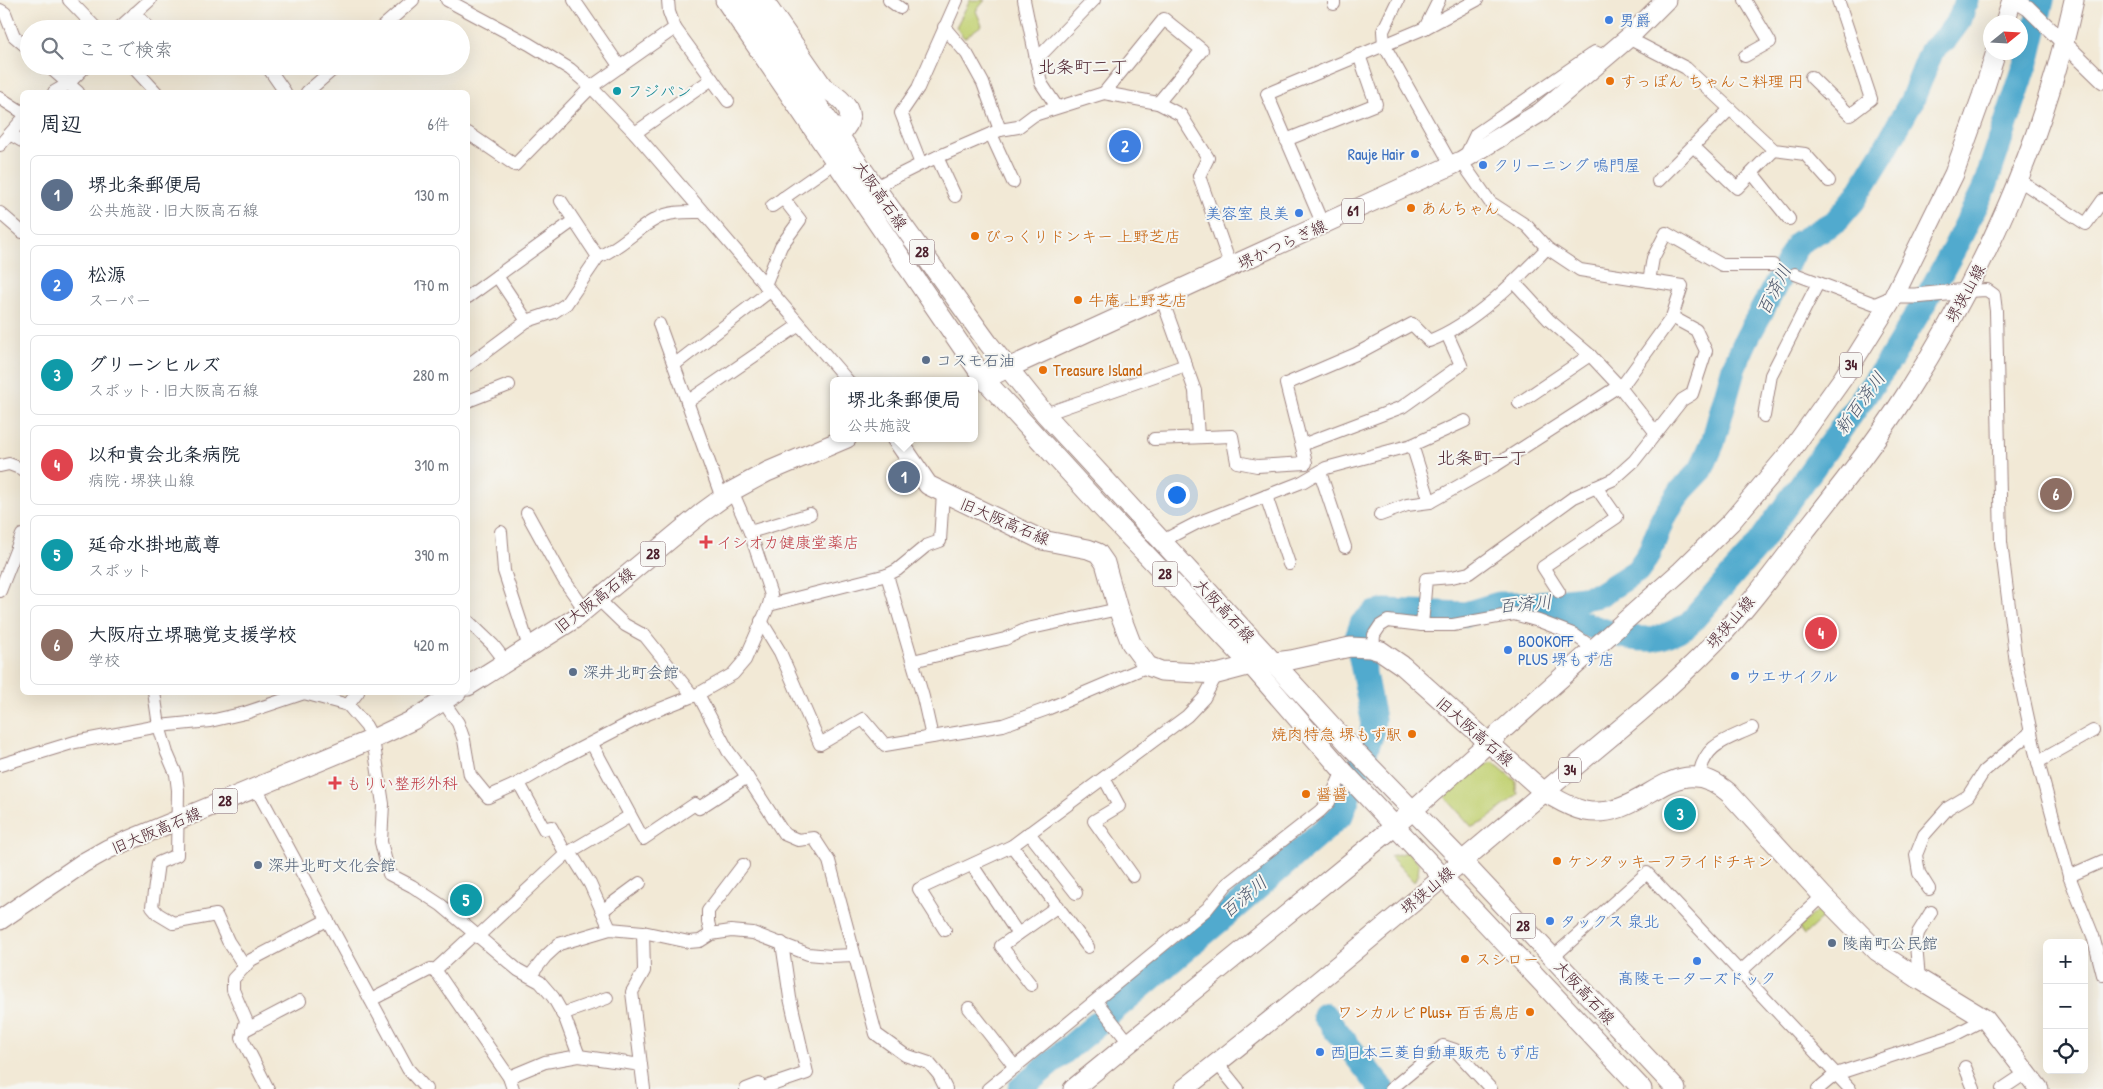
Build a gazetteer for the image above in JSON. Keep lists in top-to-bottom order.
{
  "streets": {
    "main road": [
      "大阪高石線",
      "61",
      "堺かつらぎ線",
      "28",
      "堺狭山線",
      "34",
      "旧大阪高石線"
    ]
  },
  "crossings": [
    ["大阪高石線", "堺かつらぎ線"],
    ["大阪高石線", "堺狭山線"],
    ["大阪高石線", "34"],
    ["大阪高石線", "旧大阪高石線"],
    ["堺狭山線", "旧大阪高石線"],
    ["34", "旧大阪高石線"]
  ],
  "districts": ["北条町二丁", "北条町一丁"],
  "water": ["百済川", "新百済川"],
  "places": {
    "other": [
      "男爵",
      "すっぽん ちゃんこ料理 円",
      "フジパン",
      "Rauje Hair",
      "クリーニング 鳴門屋",
      "あんちゃん",
      "美容室 良美",
      "びっくりドンキー 上野芝店",
      "牛庵 上野芝店",
      "コスモ石油",
      "Treasure Island",
      "BOOKOFF PLUS 堺もず店",
      "深井北町会館",
      "ウエサイクル",
      "焼肉特急 堺もず駅",
      "醤醤",
      "ケンタッキーフライドチキン",
      "深井北町文化会館",
      "タックス 泉北",
      "陵南町公民館",
      "スシロー",
      "髙陵モーターズドック",
      "ワンカルビ Plus+ 百舌鳥店",
      "西日本三菱自動車販売 もず店"
    ],
    "health": ["イシオカ健康堂薬店", "もりい整形外科"]
  },
  "north": "right",
  "page": {
    "search": "ここで検索",
    "heading": ["周辺", "6件"],
    "pins": [
      "2",
      "1",
      "6",
      "4",
      "3",
      "5"
    ],
    "list": [
      {
        "mark": "1",
        "name": "堺北条郵便局",
        "note": "公共施設 · 旧大阪高石線",
        "value": "130 m"
      },
      {
        "mark": "2",
        "name": "松源",
        "note": "スーパー",
        "value": "170 m"
      },
      {
        "mark": "3",
        "name": "グリーンヒルズ",
        "note": "スポット · 旧大阪高石線",
        "value": "280 m"
      },
      {
        "mark": "4",
        "name": "以和貴会北条病院",
        "note": "病院 · 堺狭山線",
        "value": "310 m"
      },
      {
        "mark": "5",
        "name": "延命水掛地蔵尊",
        "note": "スポット",
        "value": "390 m"
      },
      {
        "mark": "6",
        "name": "大阪府立堺聴覚支援学校",
        "note": "学校",
        "value": "420 m"
      }
    ],
    "popup": ["堺北条郵便局", "公共施設"],
    "map_buttons": ["+", "−"]
  }
}
